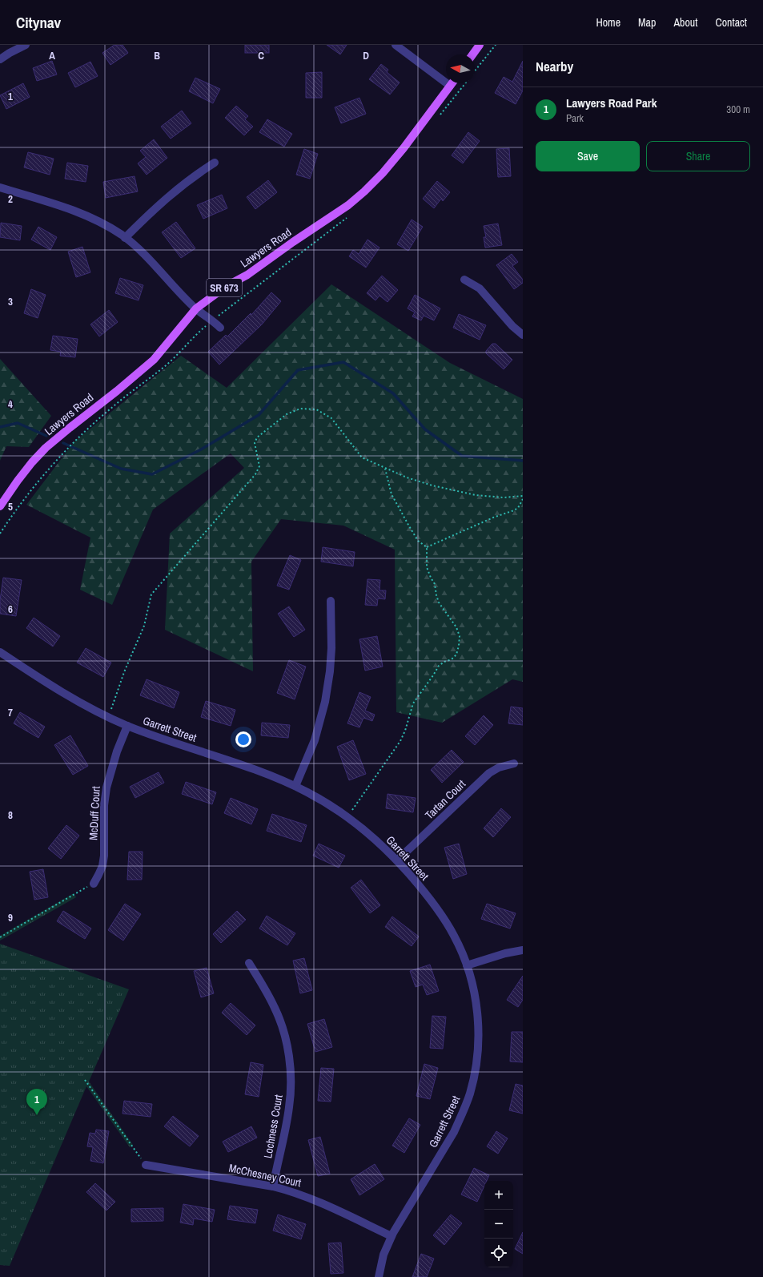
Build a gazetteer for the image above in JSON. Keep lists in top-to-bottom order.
{
  "streets": {
    "main road": ["Lawyers Road", "SR 673"],
    "street": [
      "Garrett Street",
      "Tartan Court",
      "McDuff Court",
      "Lochness Court",
      "McChesney Court"
    ]
  },
  "crossings": [
    ["Garrett Street", "Tartan Court"],
    ["Garrett Street", "McDuff Court"],
    ["Garrett Street", "McChesney Court"],
    ["Lochness Court", "McChesney Court"]
  ],
  "north": "left",
  "page": {
    "header": "Citynav",
    "nav": [
      "Home",
      "Map",
      "About",
      "Contact"
    ],
    "heading": "Nearby",
    "list": [
      {
        "mark": "1",
        "name": "Lawyers Road Park",
        "note": "Park",
        "value": "300 m"
      }
    ],
    "buttons": ["Save", "Share"],
    "pins": "1",
    "map_buttons": ["+", "−"]
  },
  "grid": {
    "columns": [
      "A",
      "B",
      "C",
      "D"
    ],
    "rows": [
      "1",
      "2",
      "3",
      "4",
      "5",
      "6",
      "7",
      "8",
      "9"
    ]
  }
}
